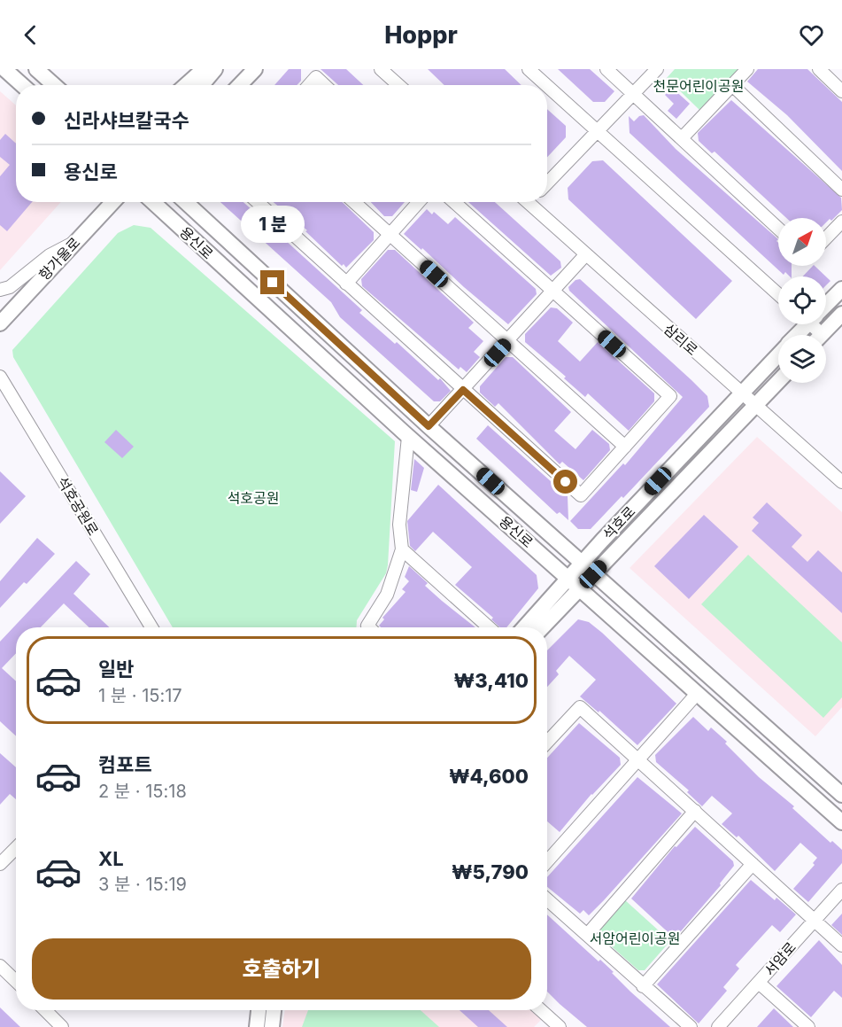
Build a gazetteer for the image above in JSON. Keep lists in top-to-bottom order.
{
  "streets": {
    "main road": ["용신로", "항가울로", "석호로"],
    "street": ["삼리로", "석호공원로", "서암로"]
  },
  "crossings": [
    ["용신로", "석호로"],
    ["삼리로", "석호로"]
  ],
  "parks": ["천문어린이공원", "석호공원", "서암어린이공원"],
  "north": "top right",
  "page": {
    "header": "Hoppr",
    "banner": ["신라샤브칼국수", "용신로"],
    "bubble": "1 분",
    "list": [
      {
        "name": "일반",
        "note": "1 분 · 15:17",
        "value": "₩3,410"
      },
      {
        "name": "컴포트",
        "note": "2 분 · 15:18",
        "value": "₩4,600"
      },
      {
        "name": "XL",
        "note": "3 분 · 15:19",
        "value": "₩5,790"
      }
    ],
    "buttons": "호출하기"
  }
}
